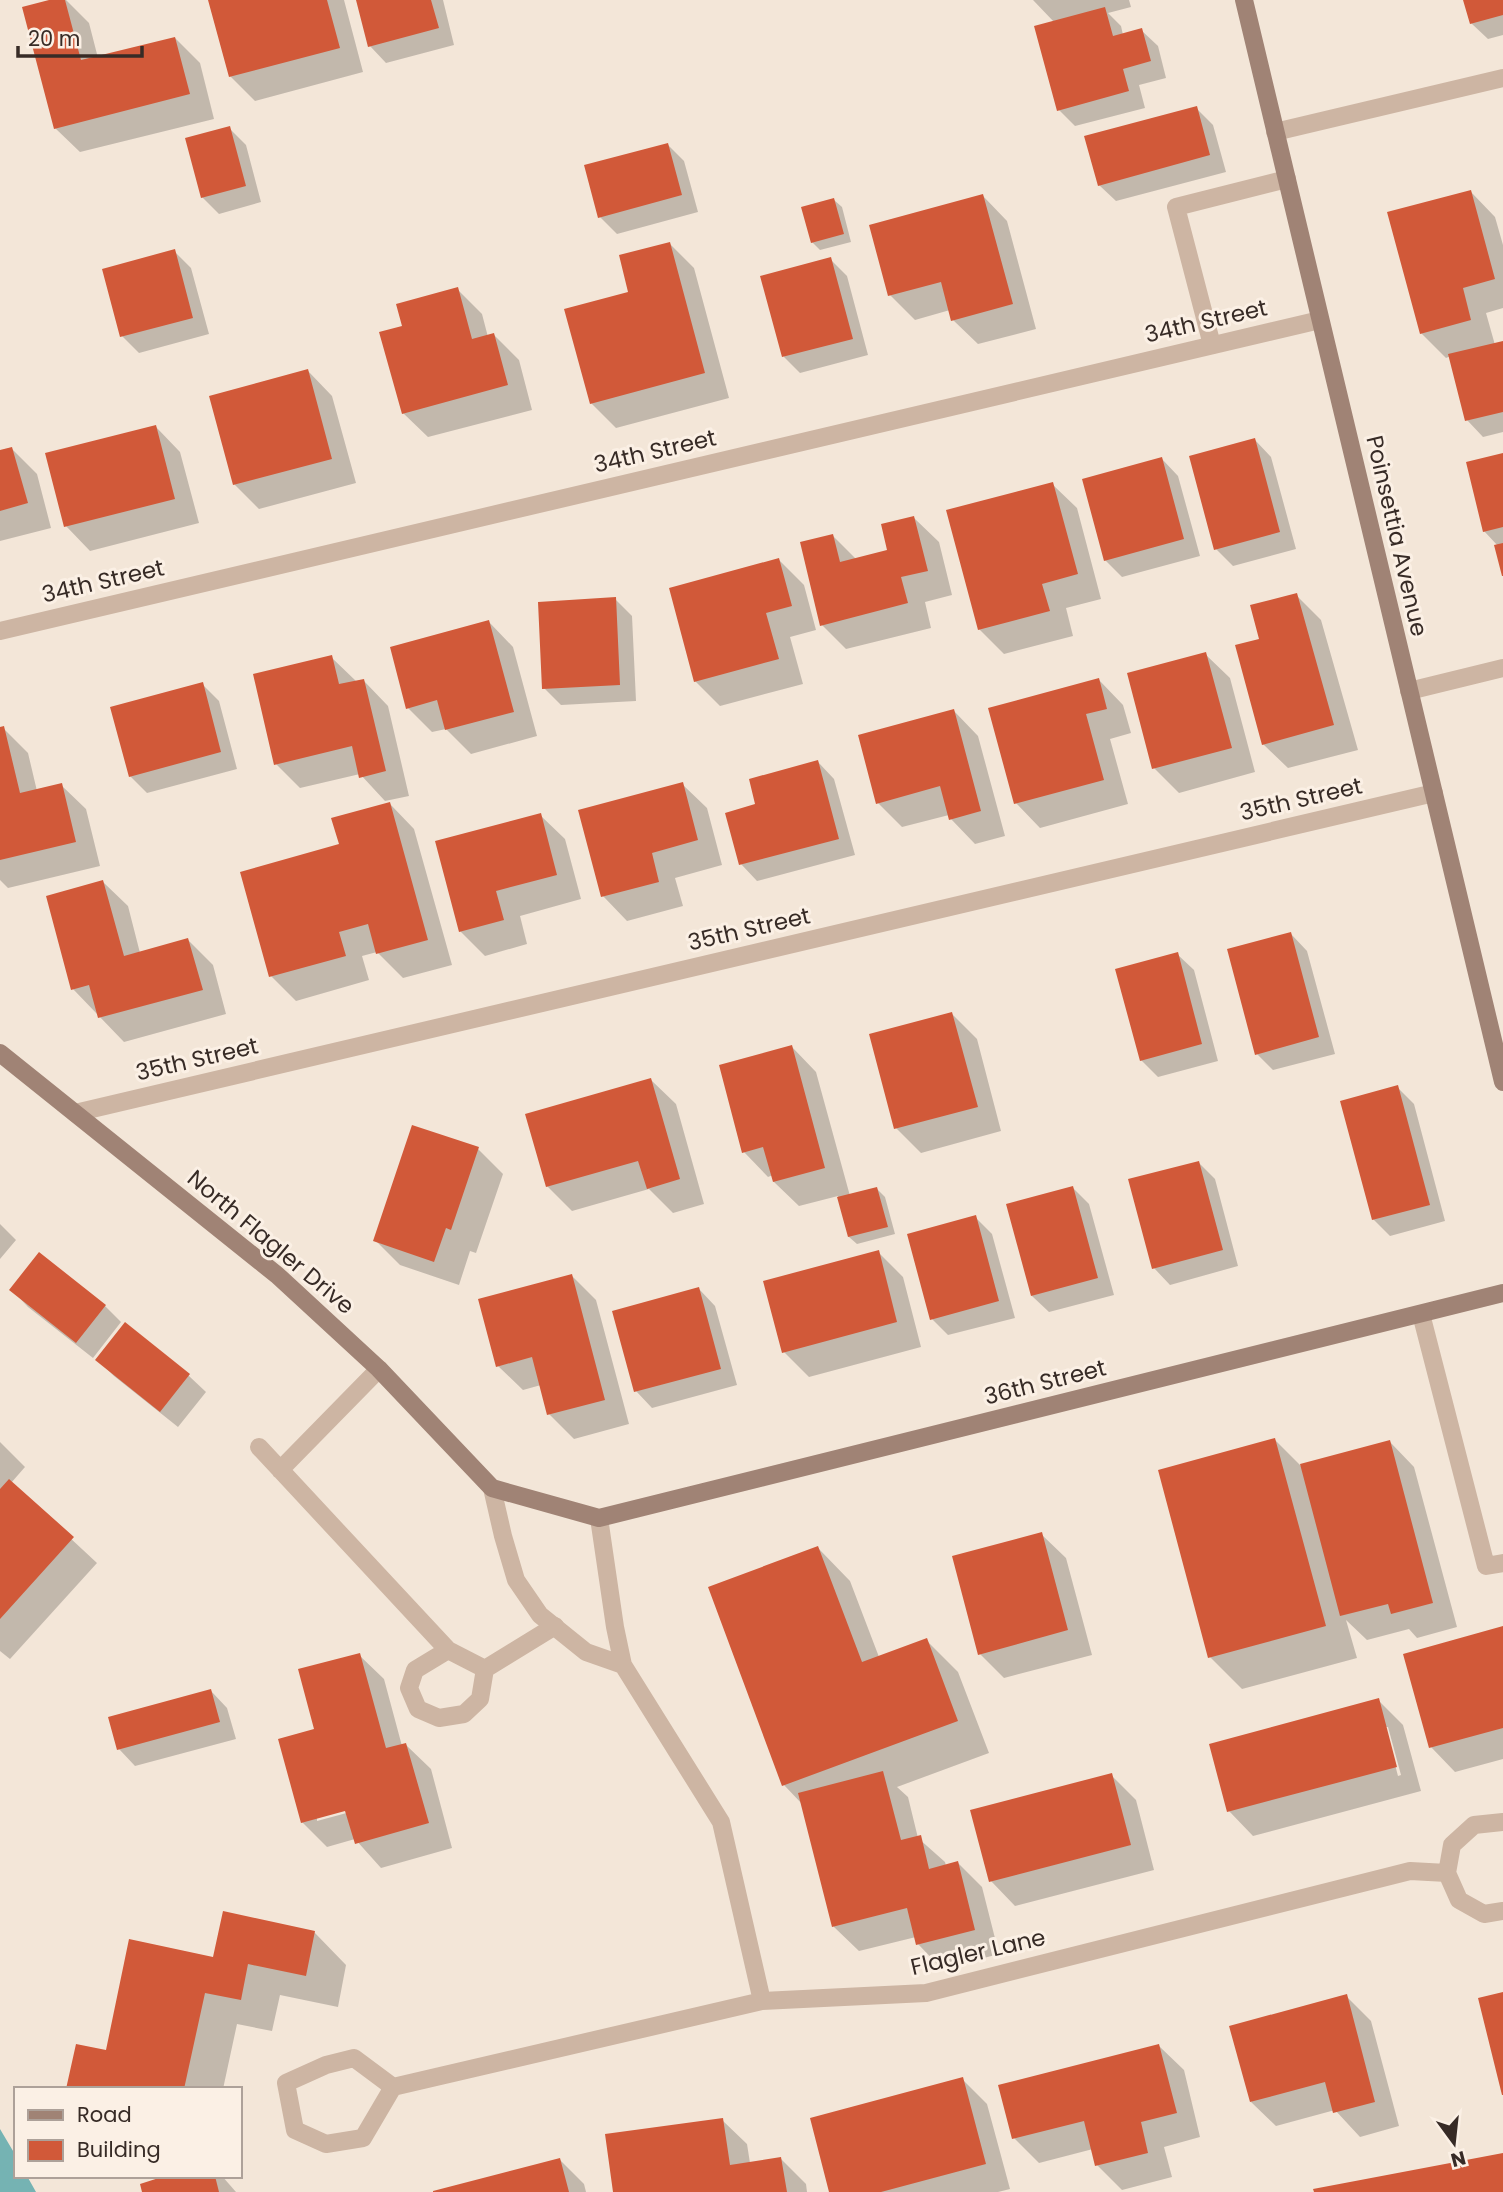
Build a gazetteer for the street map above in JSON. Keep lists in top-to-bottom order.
{
  "streets": {
    "street": [
      "34th Street",
      "Poinsettia Avenue",
      "35th Street",
      "North Flagler Drive",
      "36th Street",
      "Flagler Lane"
    ]
  },
  "crossings": [
    ["34th Street", "Poinsettia Avenue"],
    ["Poinsettia Avenue", "35th Street"],
    ["35th Street", "North Flagler Drive"]
  ],
  "legend": ["Road", "Building"],
  "scale_bar": "20 m",
  "north": "bottom"
}
